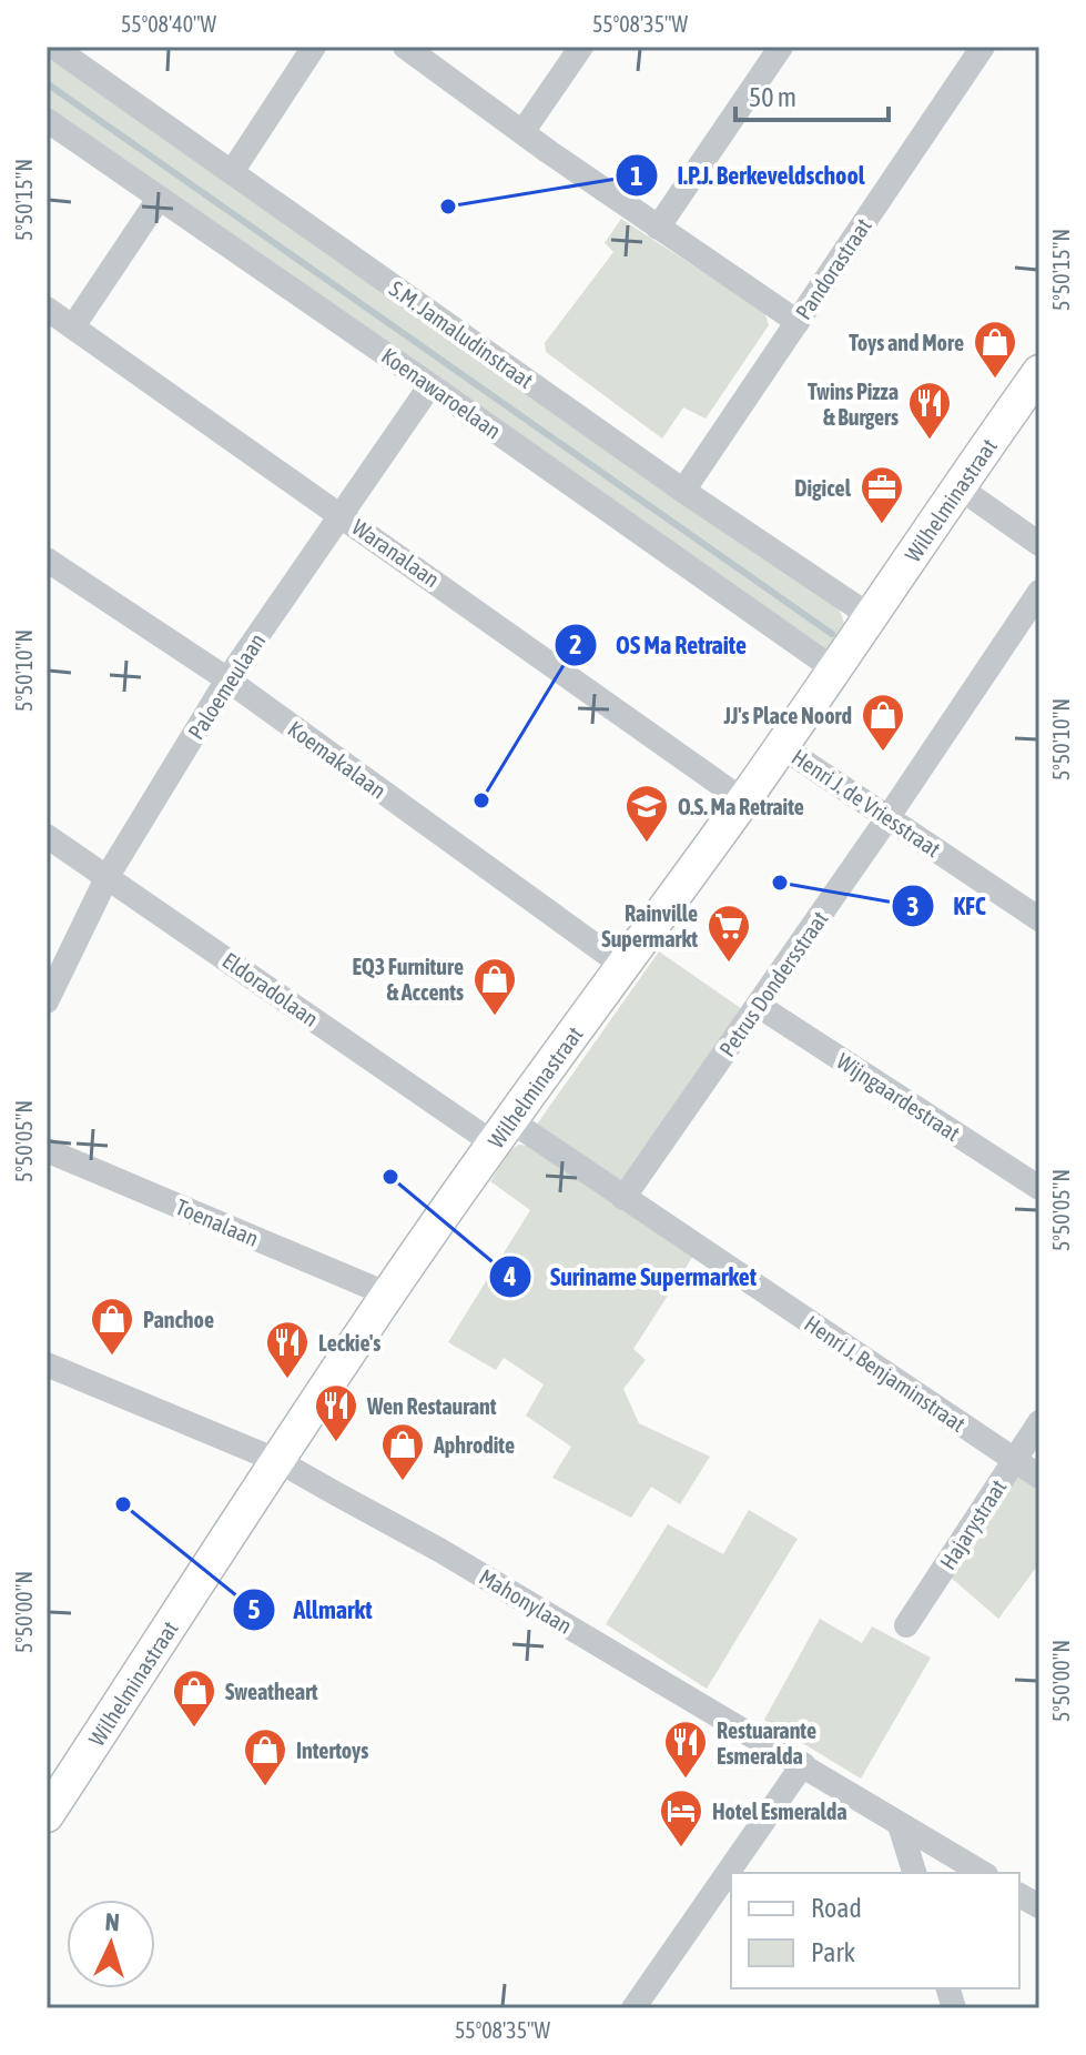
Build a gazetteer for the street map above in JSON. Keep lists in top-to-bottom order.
{
  "streets": {
    "street": [
      "Pandorastraat",
      "S.M. Jamaludinstraat",
      "Koenawaroelaan",
      "Wilhelminastraat",
      "Waranalaan",
      "Paloemeulaan",
      "Koemakalaan",
      "Henri J. de Vriesstraat",
      "Petrus Dondersstraat",
      "Eldoradolaan",
      "Wijngaardestraat",
      "Toenalaan",
      "Henri J. Benjaminstraat",
      "Hajarystraat",
      "Mahonylaan"
    ]
  },
  "crossings": [
    ["Pandorastraat", "S.M. Jamaludinstraat"],
    ["S.M. Jamaludinstraat", "Wilhelminastraat"],
    ["Koenawaroelaan", "Wilhelminastraat"],
    ["Koenawaroelaan", "Paloemeulaan"],
    ["Wilhelminastraat", "Waranalaan"],
    ["Wilhelminastraat", "Koemakalaan"],
    ["Wilhelminastraat", "Henri J. de Vriesstraat"],
    ["Wilhelminastraat", "Eldoradolaan"],
    ["Wilhelminastraat", "Toenalaan"],
    ["Wilhelminastraat", "Henri J. Benjaminstraat"],
    ["Wilhelminastraat", "Mahonylaan"],
    ["Waranalaan", "Paloemeulaan"],
    ["Paloemeulaan", "Koemakalaan"],
    ["Paloemeulaan", "Eldoradolaan"],
    ["Henri J. de Vriesstraat", "Petrus Dondersstraat"],
    ["Petrus Dondersstraat", "Wijngaardestraat"],
    ["Petrus Dondersstraat", "Henri J. Benjaminstraat"],
    ["Eldoradolaan", "Henri J. Benjaminstraat"],
    ["Henri J. Benjaminstraat", "Hajarystraat"]
  ],
  "places": {
    "other": [
      "I.P.J. Berkeveldschool",
      "OS Ma Retraite",
      "KFC",
      "Suriname Supermarket",
      "Allmarkt"
    ],
    "shop": [
      "Toys and More",
      "JJ's Place Noord",
      "EQ3 Furniture & Accents",
      "Panchoe",
      "Aphrodite",
      "Sweatheart",
      "Intertoys"
    ],
    "restaurant": [
      "Twins Pizza & Burgers",
      "Leckie's",
      "Wen Restaurant",
      "Restuarante Esmeralda"
    ],
    "office": ["Digicel"],
    "school or university": ["O.S. Ma Retraite"],
    "supermarket": ["Rainville Supermarkt"],
    "hotel": ["Hotel Esmeralda"]
  },
  "legend": ["Road", "Park"],
  "scale_bar": "50 m",
  "north": "top",
  "coordinates": [
    "55°08'40\"W",
    "55°08'35\"W",
    "5°50'15\"N",
    "5°50'10\"N",
    "5°50'05\"N",
    "5°50'00\"N"
  ]
}
